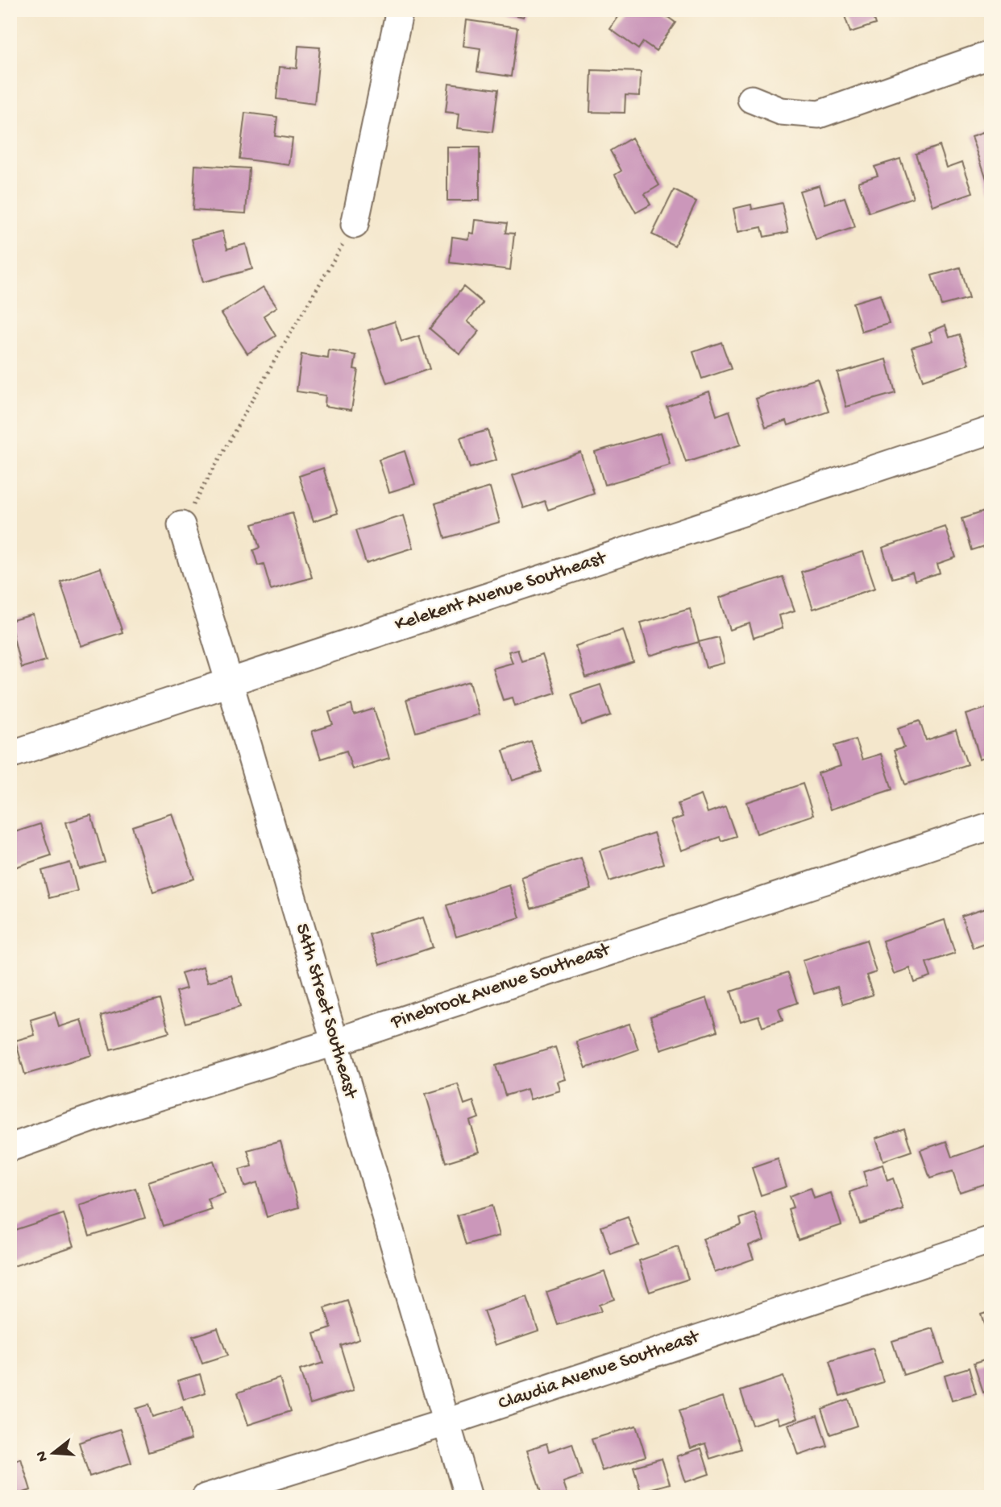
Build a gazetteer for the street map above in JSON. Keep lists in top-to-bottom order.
{
  "streets": {
    "street": [
      "Kelekent Avenue Southeast",
      "Pinebrook Avenue Southeast",
      "54th Street Southeast",
      "Claudia Avenue Southeast"
    ]
  },
  "crossings": [
    ["Kelekent Avenue Southeast", "54th Street Southeast"],
    ["Pinebrook Avenue Southeast", "54th Street Southeast"],
    ["54th Street Southeast", "Claudia Avenue Southeast"]
  ],
  "north": "left"
}
